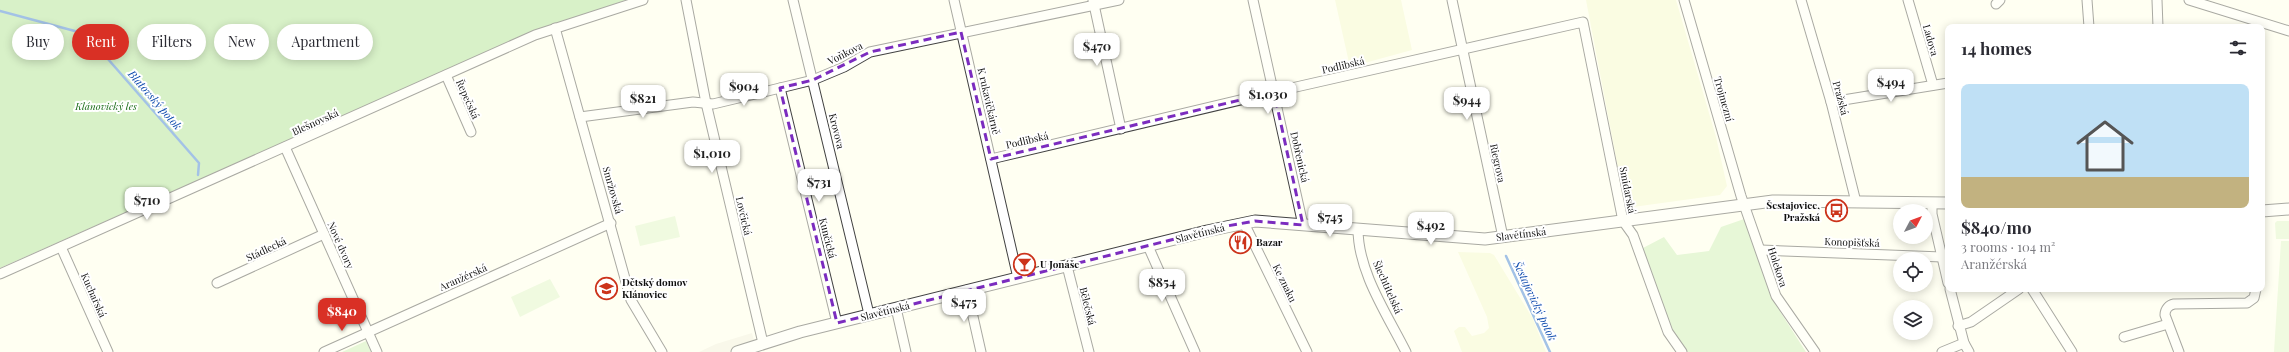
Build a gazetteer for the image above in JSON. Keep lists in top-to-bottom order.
{
  "streets": {
    "street": [
      "Ladova",
      "Voňkova",
      "Podlibská",
      "Pražská",
      "Řepečská",
      "Trojmezní",
      "K rukavičkárně",
      "Blešnovská",
      "Krovova",
      "Dobřenická",
      "Riegrova",
      "Smržovská",
      "Smidarská",
      "Lovčická",
      "Slavětínská",
      "Kunčická",
      "Konopišťská",
      "Nové dvory",
      "Stádlecká",
      "Holekova",
      "Aranžérská",
      "Ke znaku",
      "Šlechtitelská",
      "Kuchařská",
      "Bělečská"
    ]
  },
  "crossings": [
    ["Voňkova", "K rukavičkárně"],
    ["Voňkova", "Krovova"],
    ["Voňkova", "Smržovská"],
    ["Voňkova", "Lovčická"],
    ["Voňkova", "Kunčická"],
    ["Podlibská", "K rukavičkárně"],
    ["Podlibská", "Dobřenická"],
    ["Podlibská", "Riegrova"],
    ["Podlibská", "Smidarská"],
    ["Pražská", "Slavětínská"],
    ["Řepečská", "Blešnovská"],
    ["Trojmezní", "Slavětínská"],
    ["Trojmezní", "Holekova"],
    ["K rukavičkárně", "Slavětínská"],
    ["Blešnovská", "Smržovská"],
    ["Blešnovská", "Nové dvory"],
    ["Blešnovská", "Kuchařská"],
    ["Krovova", "Slavětínská"],
    ["Dobřenická", "Slavětínská"],
    ["Riegrova", "Slavětínská"],
    ["Smržovská", "Aranžérská"],
    ["Smidarská", "Slavětínská"],
    ["Lovčická", "Slavětínská"],
    ["Slavětínská", "Kunčická"],
    ["Slavětínská", "Holekova"],
    ["Slavětínská", "Ke znaku"],
    ["Slavětínská", "Šlechtitelská"],
    ["Slavětínská", "Bělečská"],
    ["Konopišťská", "Holekova"],
    ["Nové dvory", "Stádlecká"],
    ["Nové dvory", "Aranžérská"]
  ],
  "water": ["Blatovský potok", "Šestajovický potok"],
  "parks": ["Klánovický les"],
  "places": {
    "bus stop": ["Šestajovice, Pražská"],
    "restaurant": ["Bazar"],
    "bar": ["U Jonáše"],
    "school or university": ["Dětský domov Klánovice"]
  },
  "north": "top right",
  "page": {
    "chip": [
      "Buy",
      "Rent",
      "Filters",
      "New",
      "Apartment"
    ],
    "heading": "14 homes",
    "price": [
      "$470",
      "$494",
      "$904",
      "$1,030",
      "$821",
      "$944",
      "$1,010",
      "$731",
      "$710",
      "$745",
      "$492",
      "$854",
      "$475",
      "$840"
    ],
    "list": [
      {
        "name": "$840/mo",
        "note": "3 rooms · 104 m² · Aranžérská"
      }
    ]
  }
}
